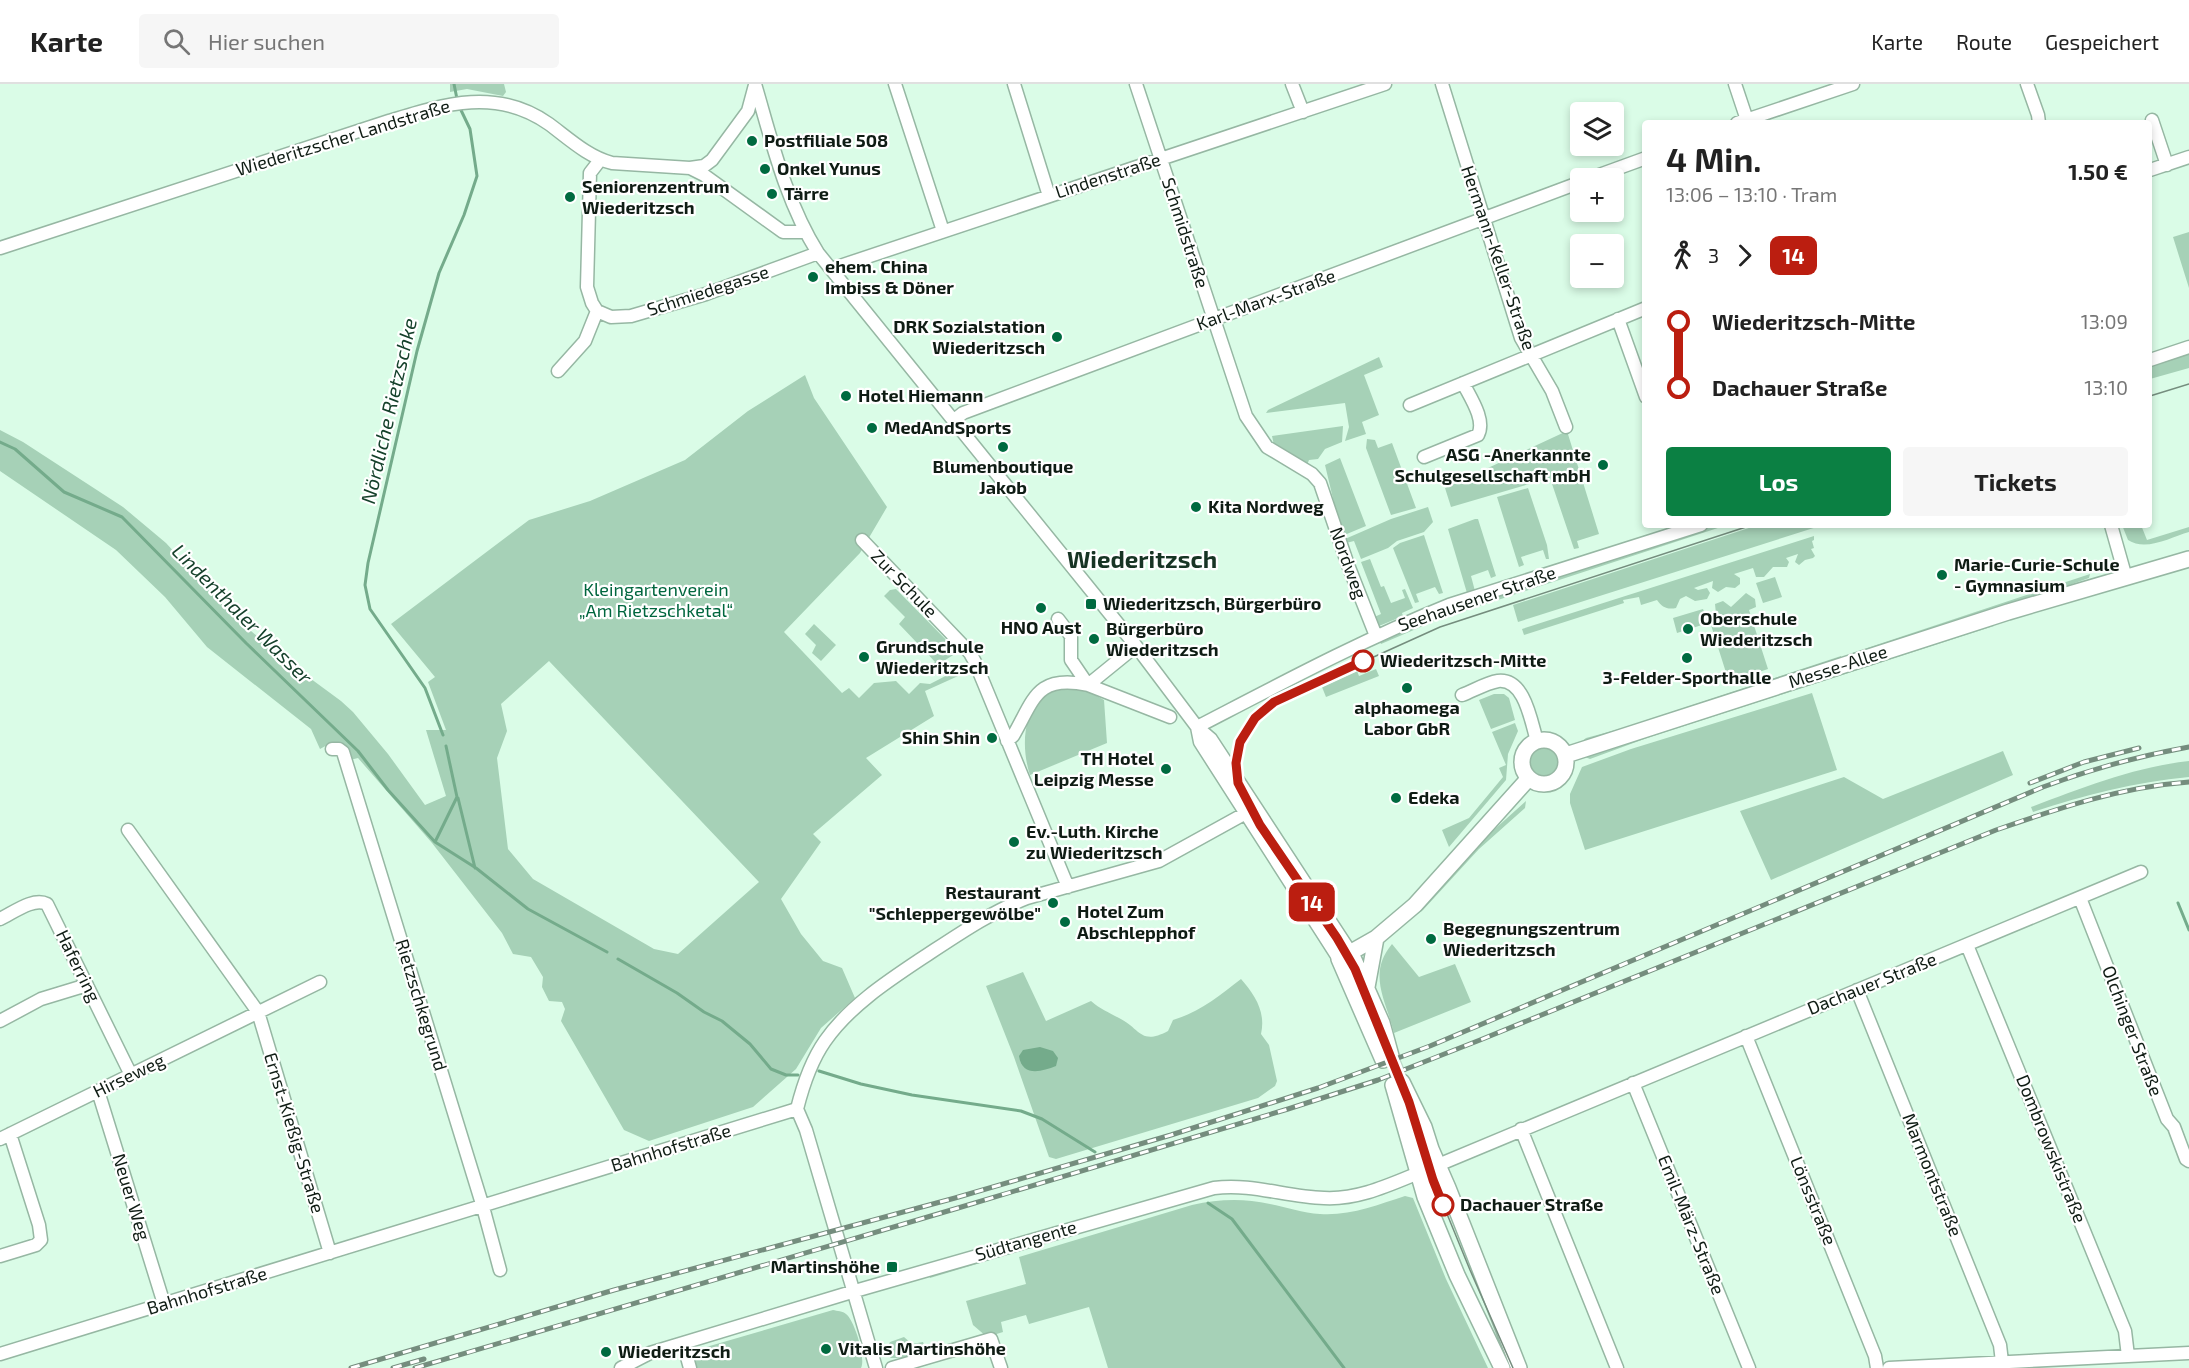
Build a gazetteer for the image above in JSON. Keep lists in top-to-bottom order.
{
  "streets": {
    "main road": ["Messe-Allee"],
    "street": [
      "Wiederitzscher Landstraße",
      "Lindenstraße",
      "Schmidstraße",
      "Hermann-Keller-Straße",
      "Schmiedegasse",
      "Karl-Marx-Straße",
      "Nordweg",
      "Zur Schule",
      "Seehausener Straße",
      "Haferring",
      "Dachauer Straße",
      "Rietzschkegrund",
      "Olchinger Straße",
      "Hirseweg",
      "Ernst-Kießig-Straße",
      "Bahnhofstraße",
      "Dombrowskistraße",
      "Marmontstraße",
      "Neuer Weg",
      "Lönsstraße",
      "Emil-März-Straße",
      "Südtangente"
    ]
  },
  "crossings": [
    ["Lindenstraße", "Schmidstraße"],
    ["Schmidstraße", "Karl-Marx-Straße"],
    ["Schmidstraße", "Nordweg"],
    ["Hermann-Keller-Straße", "Karl-Marx-Straße"],
    ["Nordweg", "Seehausener Straße"],
    ["Haferring", "Hirseweg"],
    ["Dachauer Straße", "Olchinger Straße"],
    ["Dachauer Straße", "Dombrowskistraße"],
    ["Dachauer Straße", "Marmontstraße"],
    ["Dachauer Straße", "Lönsstraße"],
    ["Dachauer Straße", "Emil-März-Straße"],
    ["Dachauer Straße", "Südtangente"],
    ["Rietzschkegrund", "Bahnhofstraße"],
    ["Hirseweg", "Ernst-Kießig-Straße"],
    ["Hirseweg", "Neuer Weg"],
    ["Ernst-Kießig-Straße", "Bahnhofstraße"],
    ["Bahnhofstraße", "Neuer Weg"]
  ],
  "districts": ["Wiederitzsch"],
  "water": ["Nördliche Rietzschke", "Lindenthaler Wasser"],
  "parks": ["Kleingartenverein „Am Rietzschketal“"],
  "places": {
    "other": [
      "Postfiliale 508",
      "Onkel Yunus",
      "Tärre",
      "Seniorenzentrum Wiederitzsch",
      "ehem. China Imbiss & Döner",
      "DRK Sozialstation Wiederitzsch",
      "Hotel Hiemann",
      "MedAndSports",
      "Blumenboutique Jakob",
      "ASG -Anerkannte Schulgesellschaft mbH",
      "Kita Nordweg",
      "Marie-Curie-Schule - Gymnasium",
      "HNO Aust",
      "Oberschule Wiederitzsch",
      "Bürgerbüro Wiederitzsch",
      "Grundschule Wiederitzsch",
      "3-Felder-Sporthalle",
      "Wiederitzsch-Mitte",
      "alphaomega Labor GbR",
      "Shin Shin",
      "TH Hotel Leipzig Messe",
      "Edeka",
      "Ev.-Luth. Kirche zu Wiederitzsch",
      "Restaurant \"Schleppergewölbe\"",
      "Hotel Zum Abschlepphof",
      "Begegnungszentrum Wiederitzsch",
      "Dachauer Straße",
      "Vitalis Martinshöhe",
      "Wiederitzsch"
    ],
    "transit": ["Wiederitzsch, Bürgerbüro", "Martinshöhe"]
  },
  "lines": ["tram line 14"],
  "page": {
    "header": "Karte",
    "search": "Hier suchen",
    "nav": ["Karte", "Route", "Gespeichert"],
    "on_map": "14",
    "map_buttons": ["+", "−"],
    "heading": ["4 Min.", "13:06 – 13:10 · Tram", "1.50 €"],
    "legs": ["3", "14"],
    "list": [
      {
        "name": "Wiederitzsch-Mitte",
        "value": "13:09"
      },
      {
        "name": "Dachauer Straße",
        "value": "13:10"
      }
    ],
    "buttons": ["Los", "Tickets"]
  }
}
